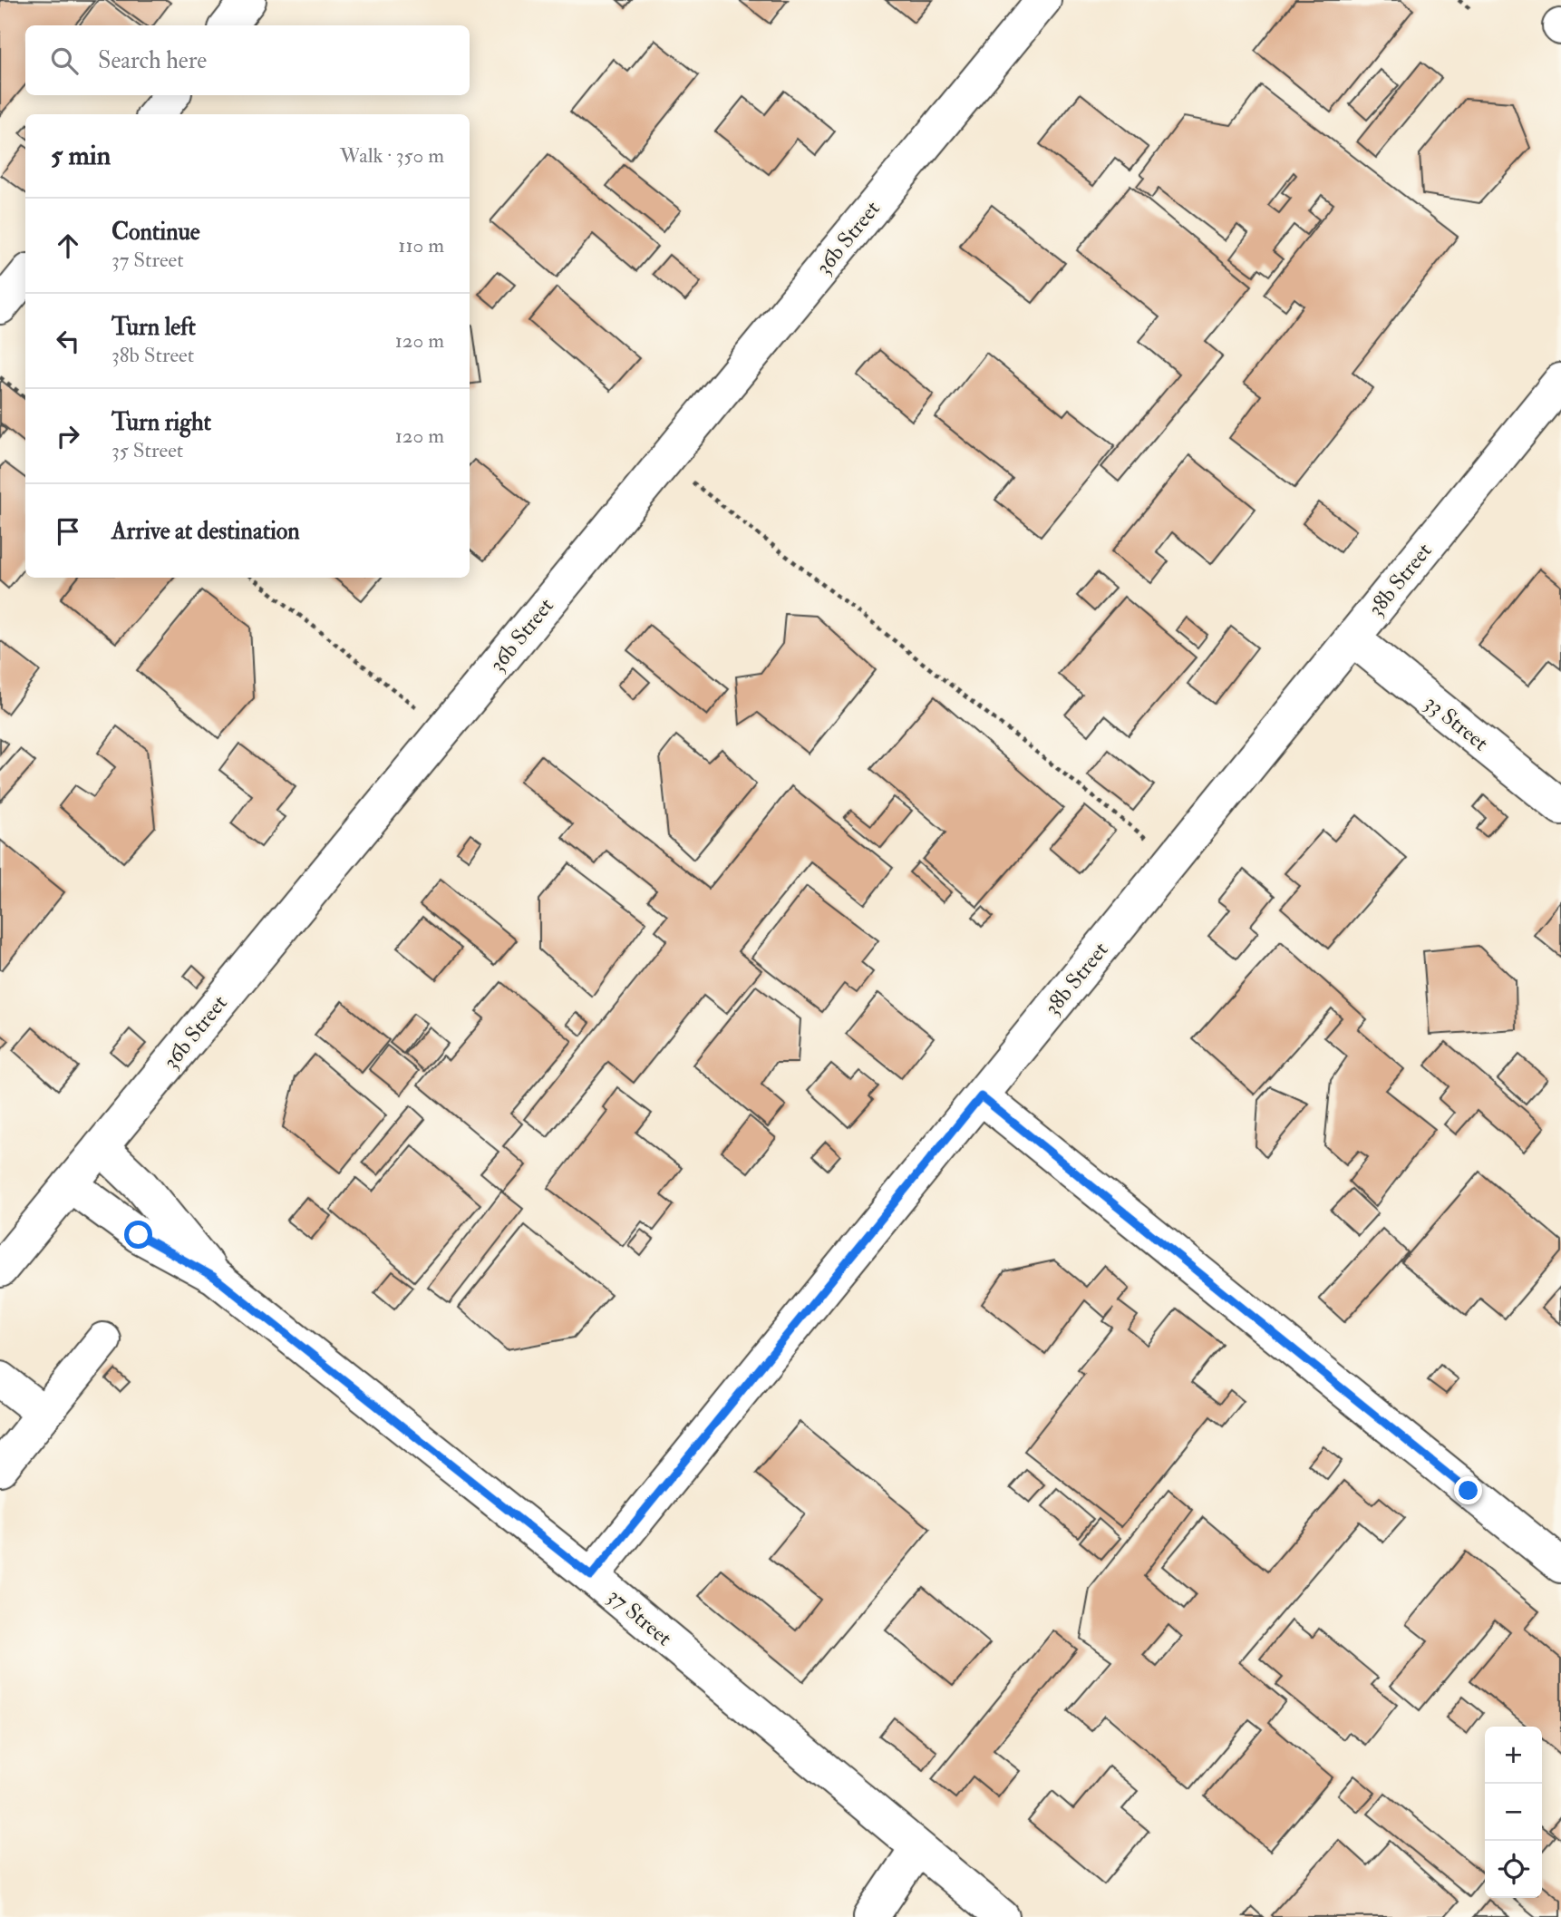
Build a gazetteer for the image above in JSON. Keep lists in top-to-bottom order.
{
  "streets": {
    "street": [
      "36b Street",
      "38b Street",
      "33 Street",
      "37 Street"
    ]
  },
  "crossings": [
    ["36b Street", "37 Street"],
    ["38b Street", "33 Street"],
    ["38b Street", "37 Street"]
  ],
  "page": {
    "search": "Search here",
    "heading": ["5 min", "Walk · 350 m"],
    "list": [
      ["Continue", "37 Street", "110 m"],
      ["Turn left", "38b Street", "120 m"],
      ["Turn right", "35 Street", "120 m"],
      "Arrive at destination"
    ],
    "map_buttons": ["+", "−"]
  }
}
